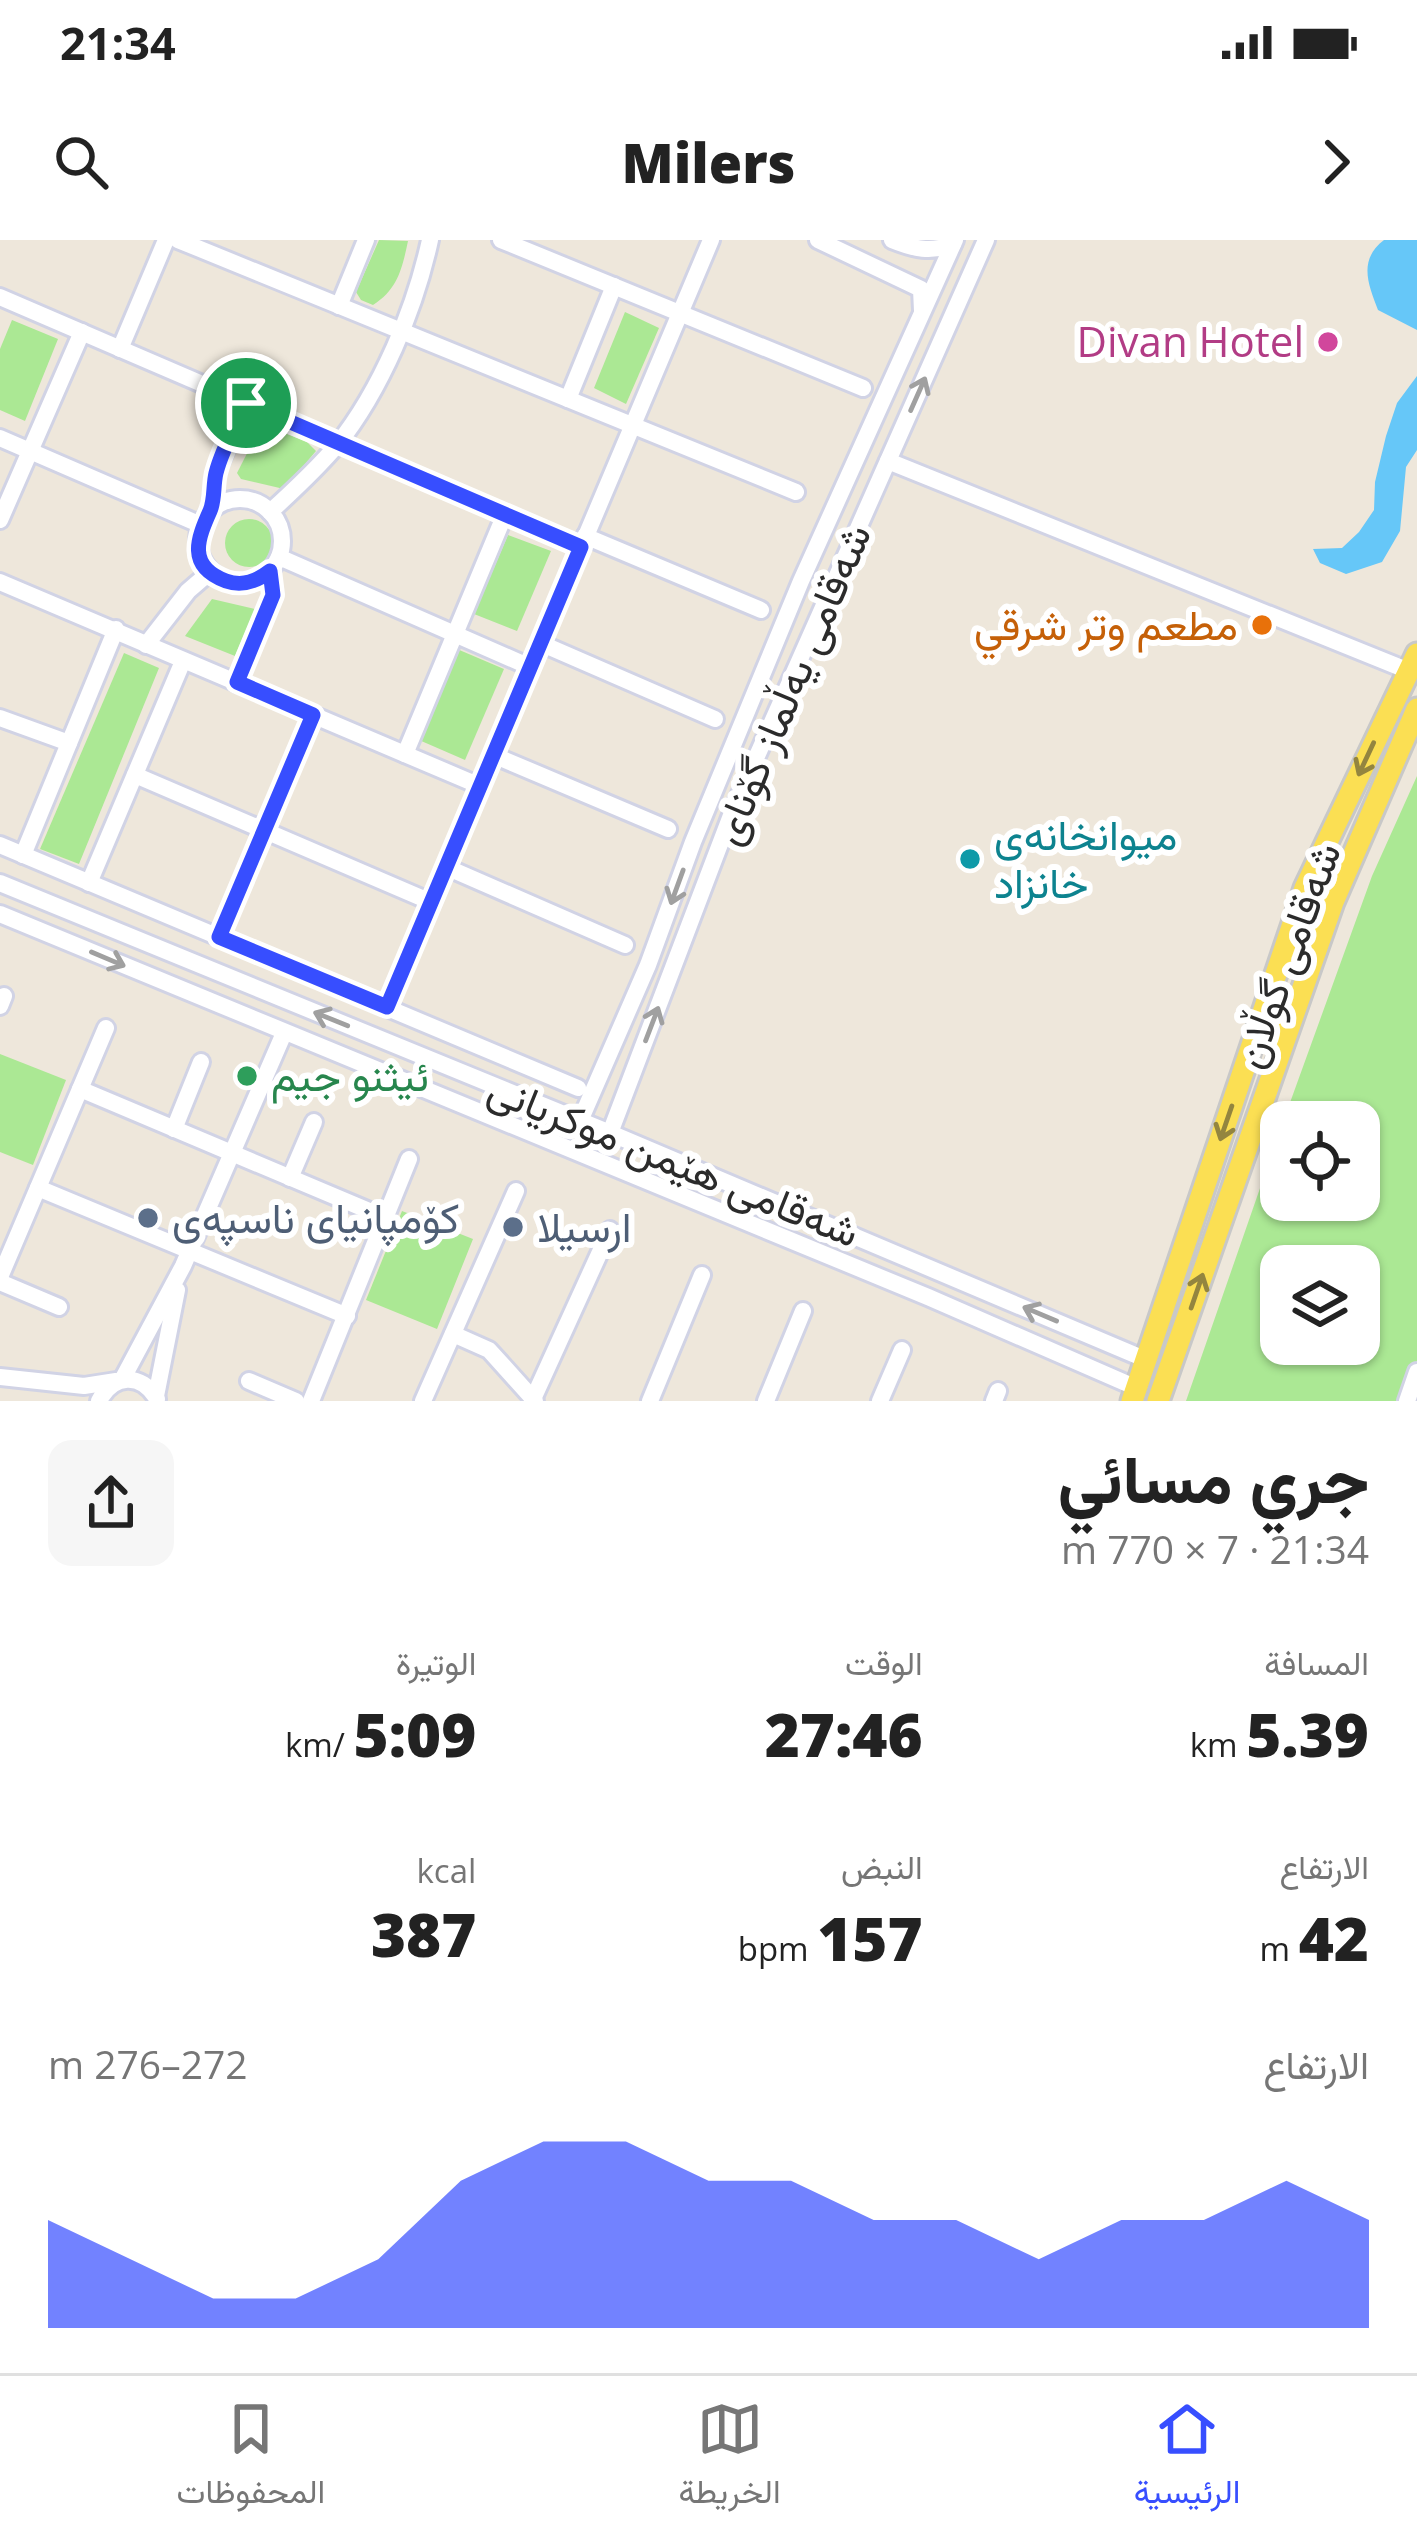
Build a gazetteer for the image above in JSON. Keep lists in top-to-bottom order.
{
  "streets": {
    "main road": ["شەقامی گوڵان"],
    "street": ["شەقامی یەڵماز گۆنای", "شەقامی هێمن موکریانی"]
  },
  "crossings": [
    ["شەقامی یەڵماز گۆنای", "شەقامی هێمن موکریانی"],
    ["شەقامی گوڵان", "شەقامی هێمن موکریانی"]
  ],
  "places": [
    "Divan Hotel",
    "مطعم وتر شرقي",
    "میوانخانەی خانزاد",
    "ئيثنو جيم",
    "کۆمپانیای ناسپەی",
    "ارسيلا"
  ],
  "page": {
    "status": "21:34",
    "header": "Milers",
    "heading": ["جري مسائي", "21:34 · 7 × 770 m"],
    "stats": [
      ["المسافة", "5.39 km"],
      ["الوقت", "27:46"],
      ["الوتيرة", "5:09 /km"],
      ["الارتفاع", "42 m"],
      ["النبض", "157 bpm"],
      ["kcal", "387"]
    ],
    "chart": ["الارتفاع", "272–276 m"],
    "tabs": ["الرئيسية", "الخريطة", "المحفوظات"]
  }
}
